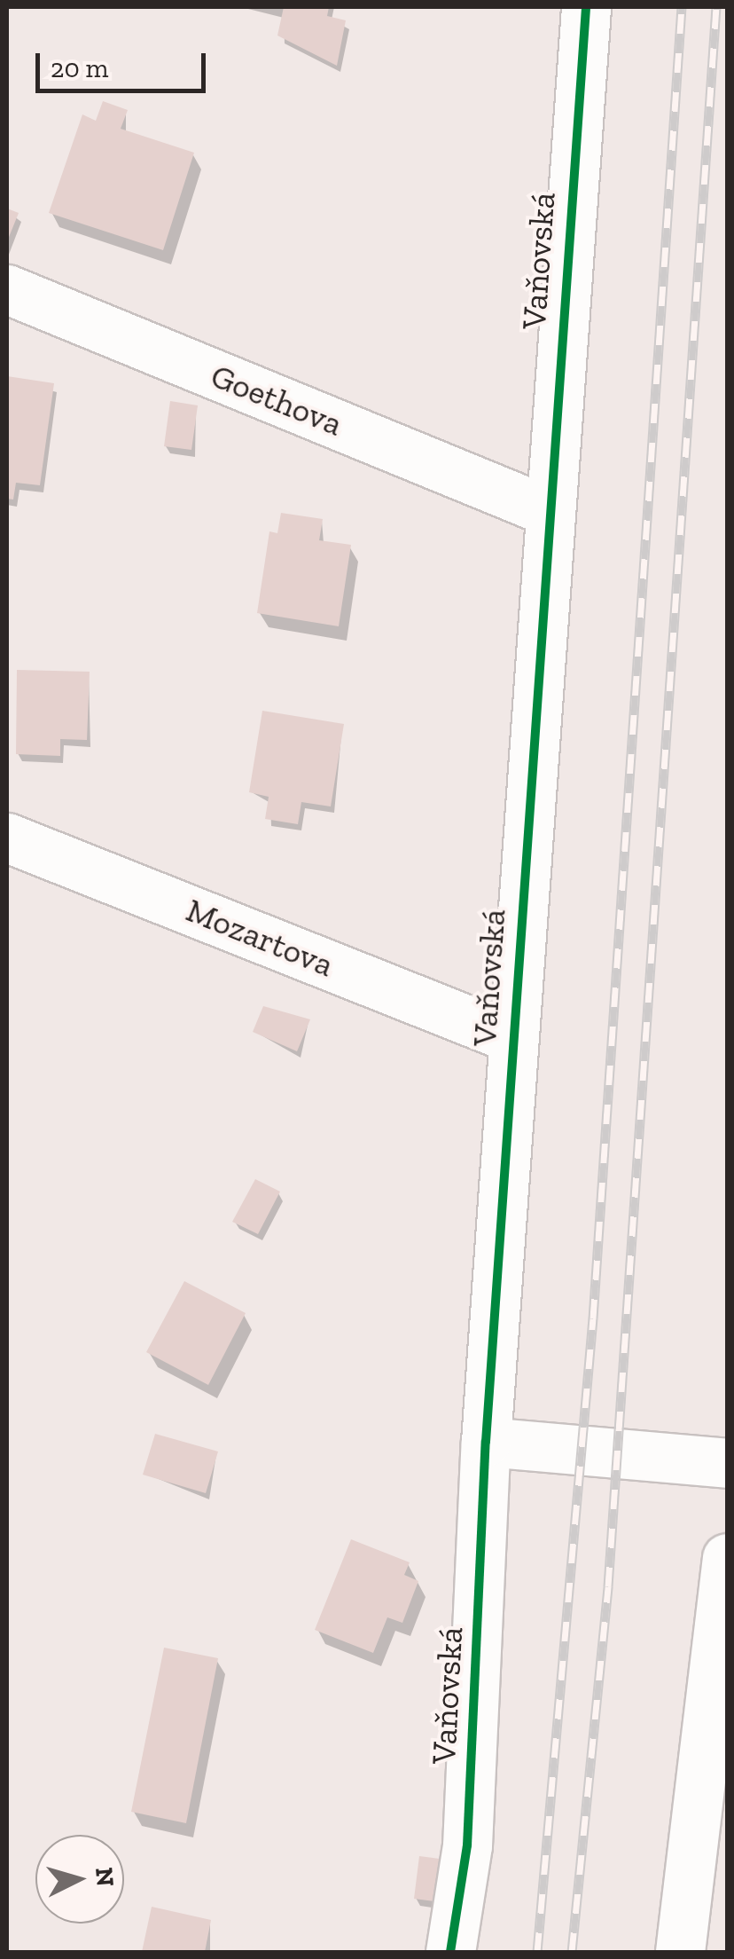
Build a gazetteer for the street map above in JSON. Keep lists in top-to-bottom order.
{
  "streets": {
    "street": ["Vaňovská", "Goethova", "Mozartova"]
  },
  "crossings": [
    ["Vaňovská", "Goethova"],
    ["Vaňovská", "Mozartova"]
  ],
  "scale_bar": "20 m",
  "north": "right"
}
